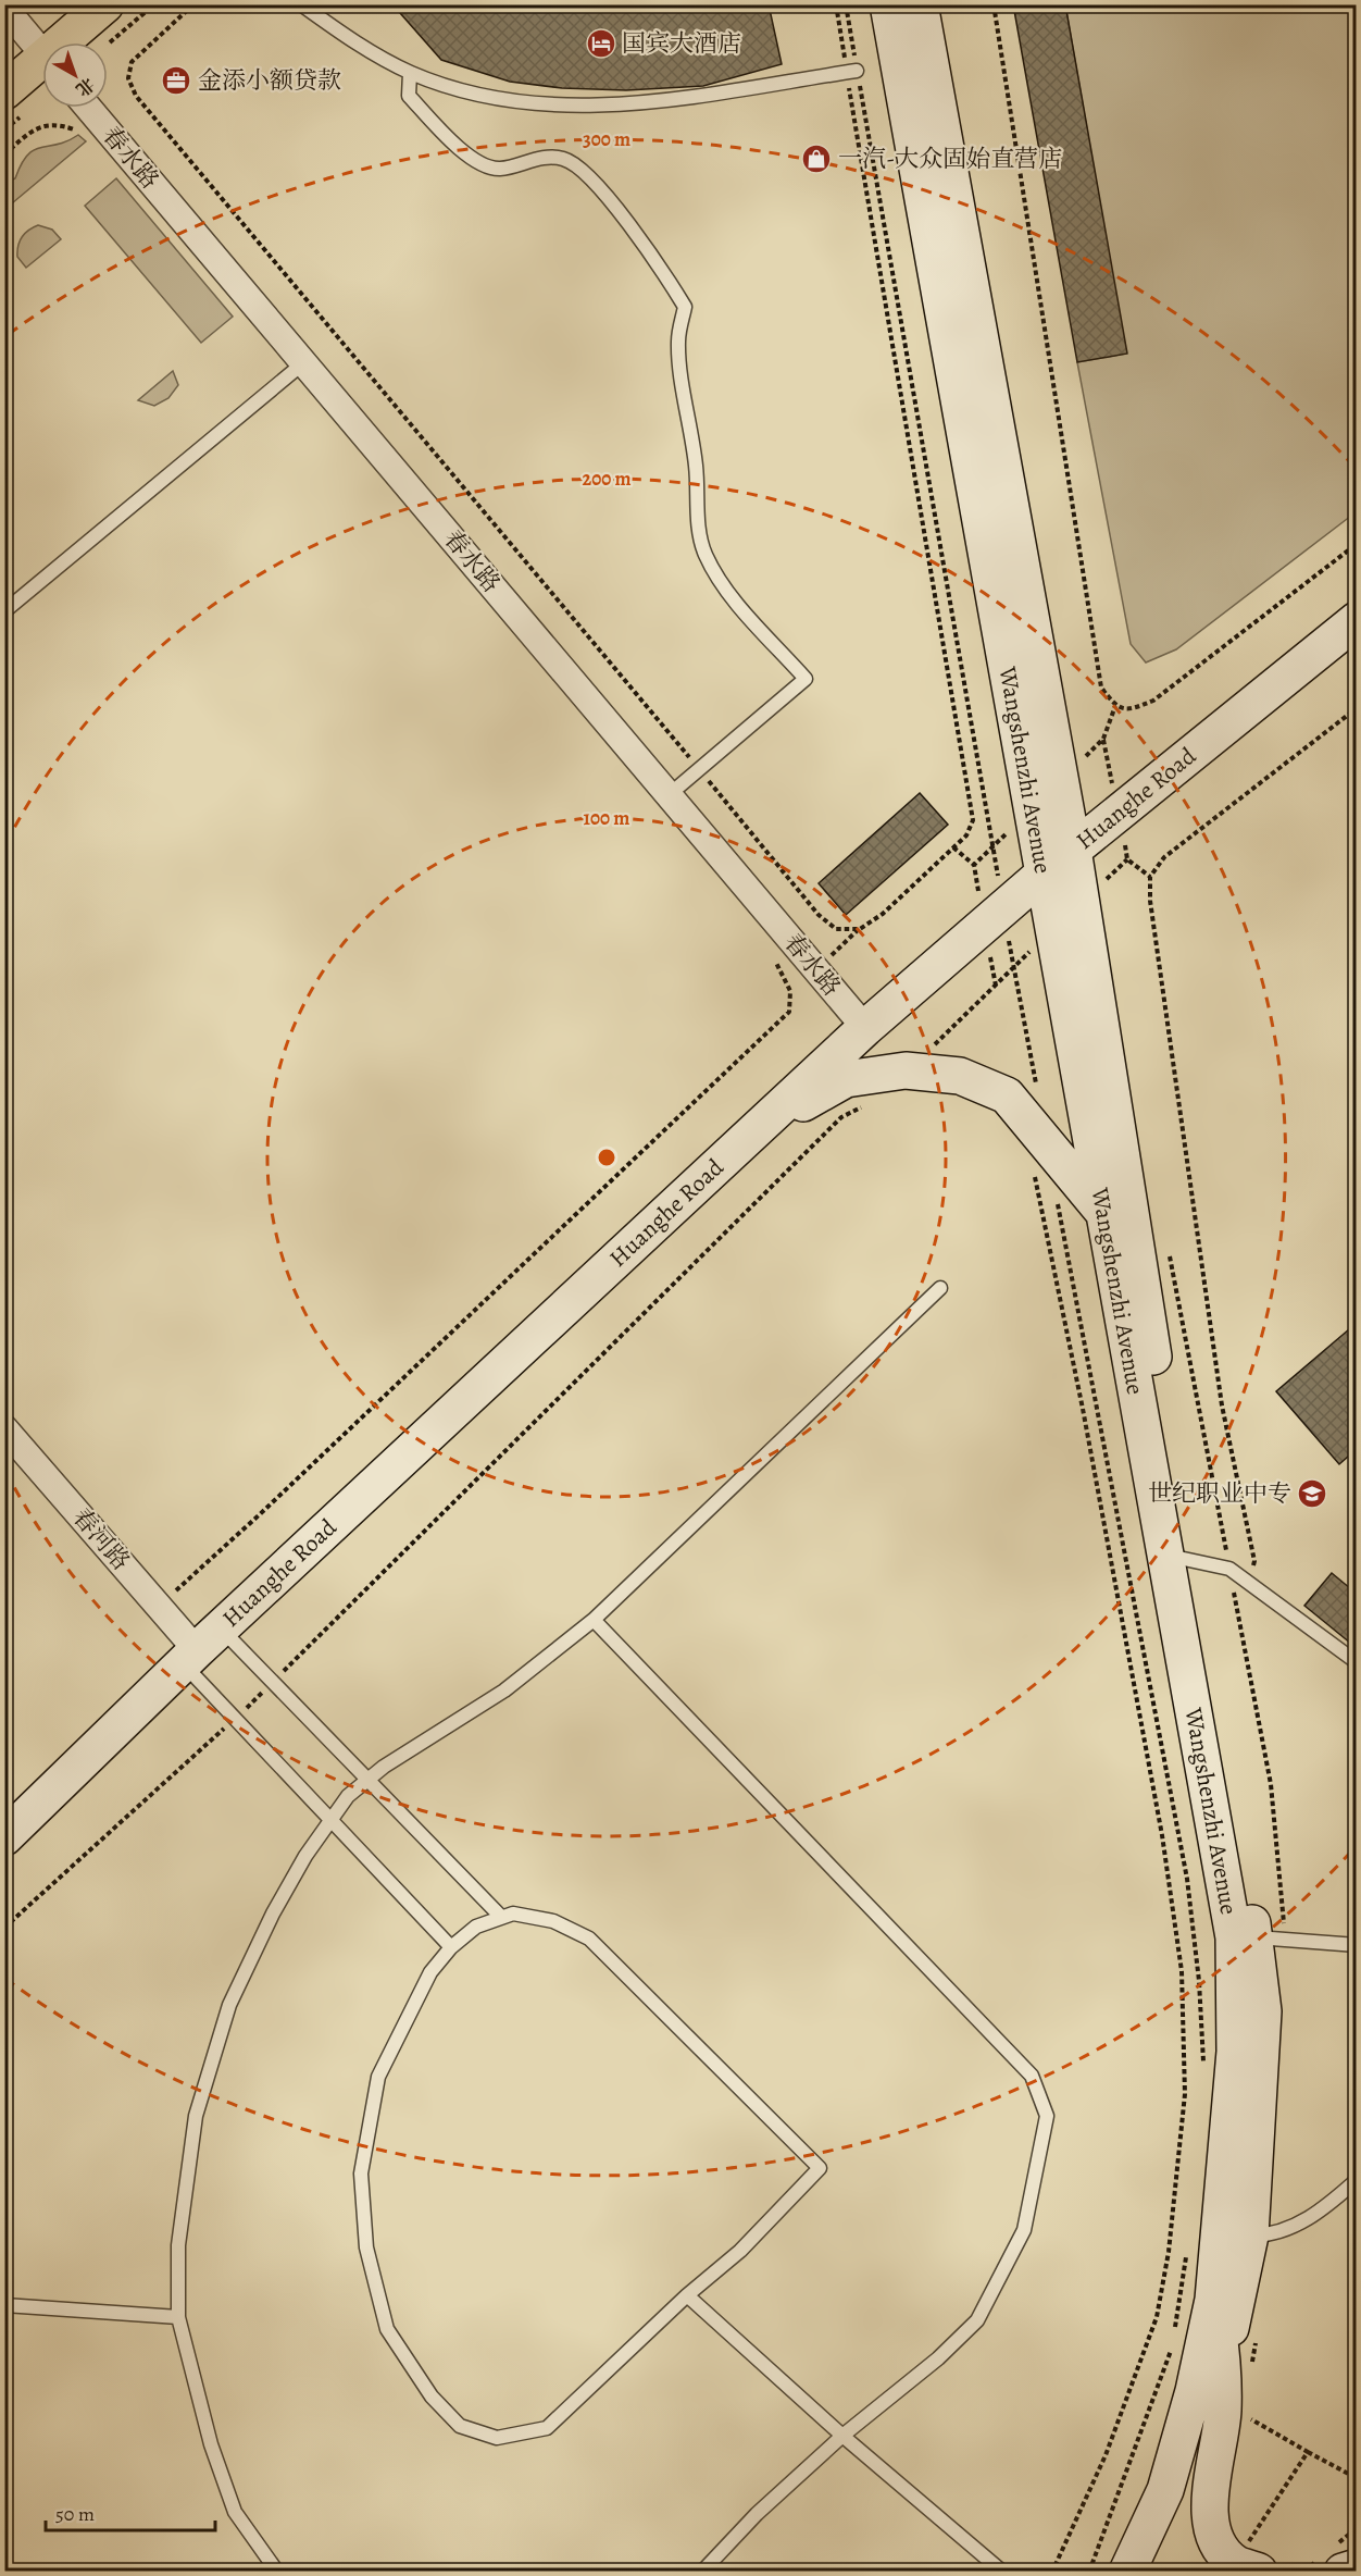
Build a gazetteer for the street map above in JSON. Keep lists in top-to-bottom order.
{
  "streets": {
    "main road": ["Wangshenzhi Avenue", "Huanghe Road"],
    "street": ["春水路", "春河路"]
  },
  "crossings": [
    ["春水路", "Huanghe Road"],
    ["Wangshenzhi Avenue", "Huanghe Road"],
    ["Huanghe Road", "春河路"]
  ],
  "places": {
    "hotel": ["国宾大酒店"],
    "office": ["金添小额贷款"],
    "shop": ["一汽-大众固始直营店"],
    "school or university": ["世纪职业中专"]
  },
  "scale_bar": "50 m",
  "north": "bottom right",
  "rings": ["300 m", "200 m", "100 m"]
}
